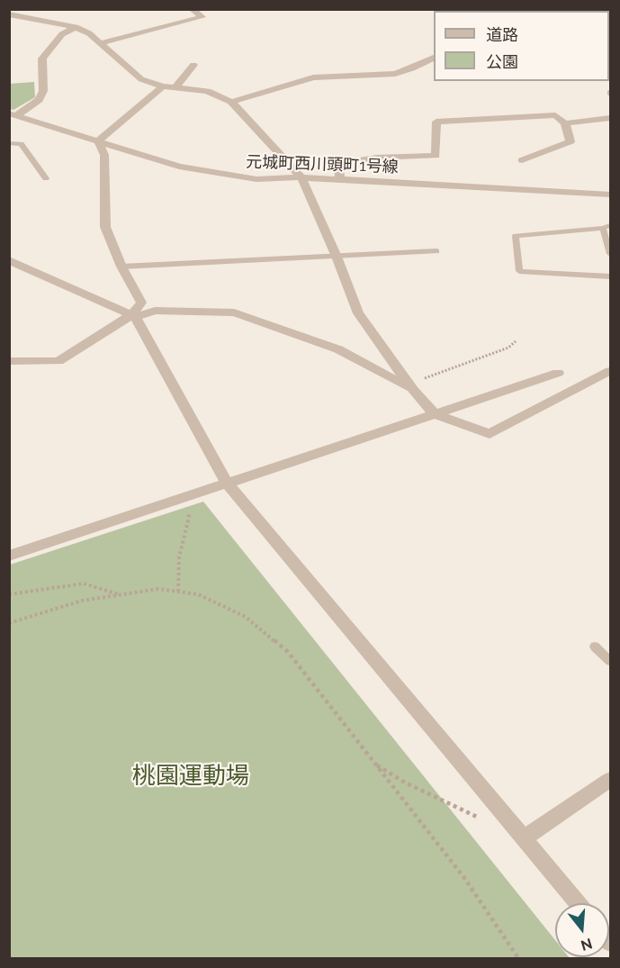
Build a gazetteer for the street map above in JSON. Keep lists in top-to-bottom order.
{
  "streets": {
    "street": ["元城町西川頭町1号線"]
  },
  "parks": ["桃園運動場"],
  "legend": ["道路", "公園"],
  "north": "bottom"
}
